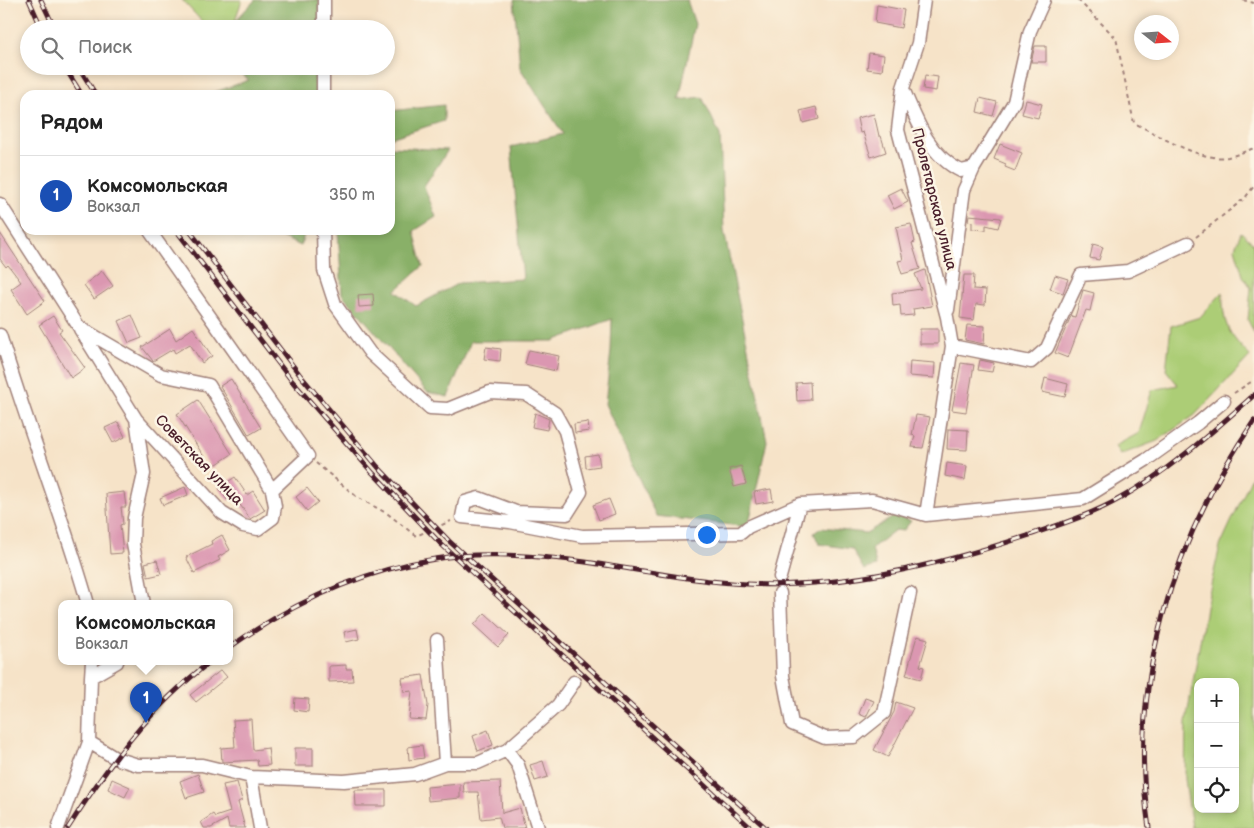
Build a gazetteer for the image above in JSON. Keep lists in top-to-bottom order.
{
  "streets": {
    "street": ["Пролетарская улица", "Советская улица"]
  },
  "north": "right",
  "page": {
    "search": "Поиск",
    "heading": "Рядом",
    "list": [
      {
        "mark": "1",
        "name": "Комсомольская",
        "note": "Вокзал",
        "value": "350 m"
      }
    ],
    "popup": ["Комсомольская", "Вокзал"],
    "map_buttons": ["+", "−"],
    "pins": "1"
  }
}
